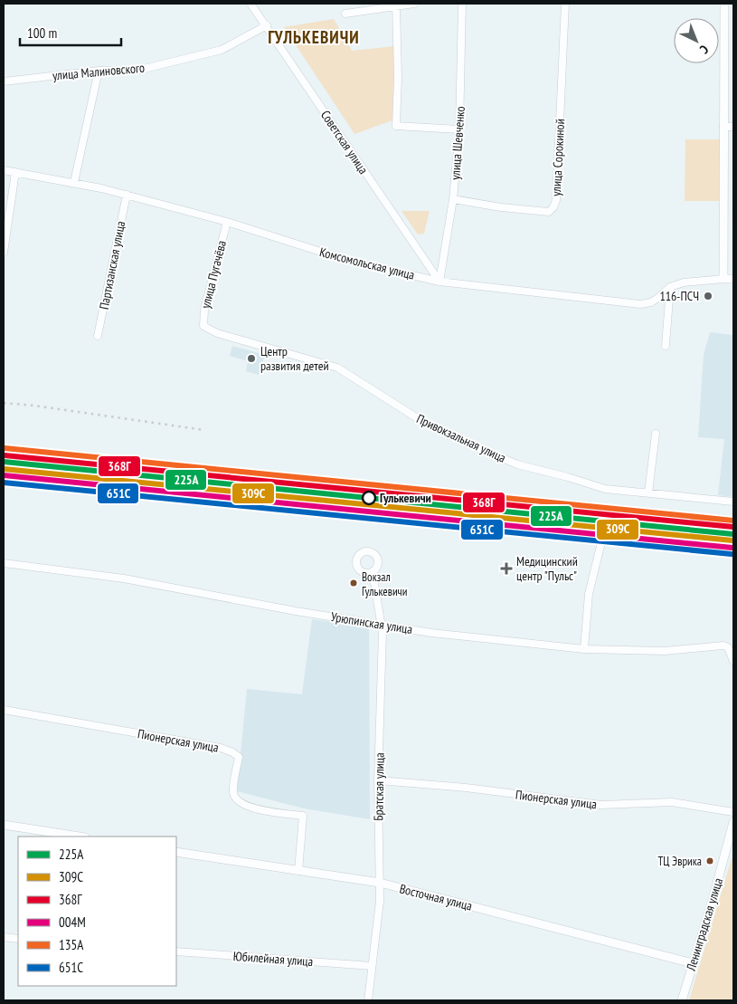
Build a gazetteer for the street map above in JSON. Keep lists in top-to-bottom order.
{
  "streets": {
    "street": [
      "улица Малиновского",
      "Советская улица",
      "улица Шевченко",
      "улица Сорокиной",
      "Комсомольская улица",
      "Партизанская улица",
      "улица Пугачёва",
      "Привокзальная улица",
      "Урюпинская улица",
      "Пионерская улица",
      "Братская улица",
      "Восточная улица",
      "Ленинградская улица",
      "Юбилейная улица"
    ]
  },
  "crossings": [
    ["улица Малиновского", "Советская улица"],
    ["Советская улица", "улица Шевченко"],
    ["Советская улица", "Комсомольская улица"],
    ["улица Шевченко", "улица Сорокиной"],
    ["улица Шевченко", "Комсомольская улица"],
    ["Комсомольская улица", "Партизанская улица"],
    ["Комсомольская улица", "улица Пугачёва"],
    ["улица Пугачёва", "Привокзальная улица"],
    ["Урюпинская улица", "Братская улица"],
    ["Пионерская улица", "Братская улица"],
    ["Пионерская улица", "Восточная улица"],
    ["Братская улица", "Восточная улица"],
    ["Братская улица", "Юбилейная улица"],
    ["Восточная улица", "Ленинградская улица"]
  ],
  "districts": ["ГУЛЬКЕВИЧИ"],
  "places": {
    "other": [
      "116-ПСЧ",
      "Центр развития детей",
      "Гулькевичи",
      "Вокзал Гулькевичи",
      "ТЦ Эврика"
    ],
    "health": ["Медицинский центр \"Пульс\""]
  },
  "lines": [
    "transit line 135А",
    "transit line 368Г",
    "transit line 225А",
    "transit line 309С",
    "transit line 004М",
    "transit line 651С"
  ],
  "legend": [
    "225А",
    "309С",
    "368Г",
    "004М",
    "135А",
    "651С"
  ],
  "scale_bar": "100 m",
  "north": "bottom right"
}
